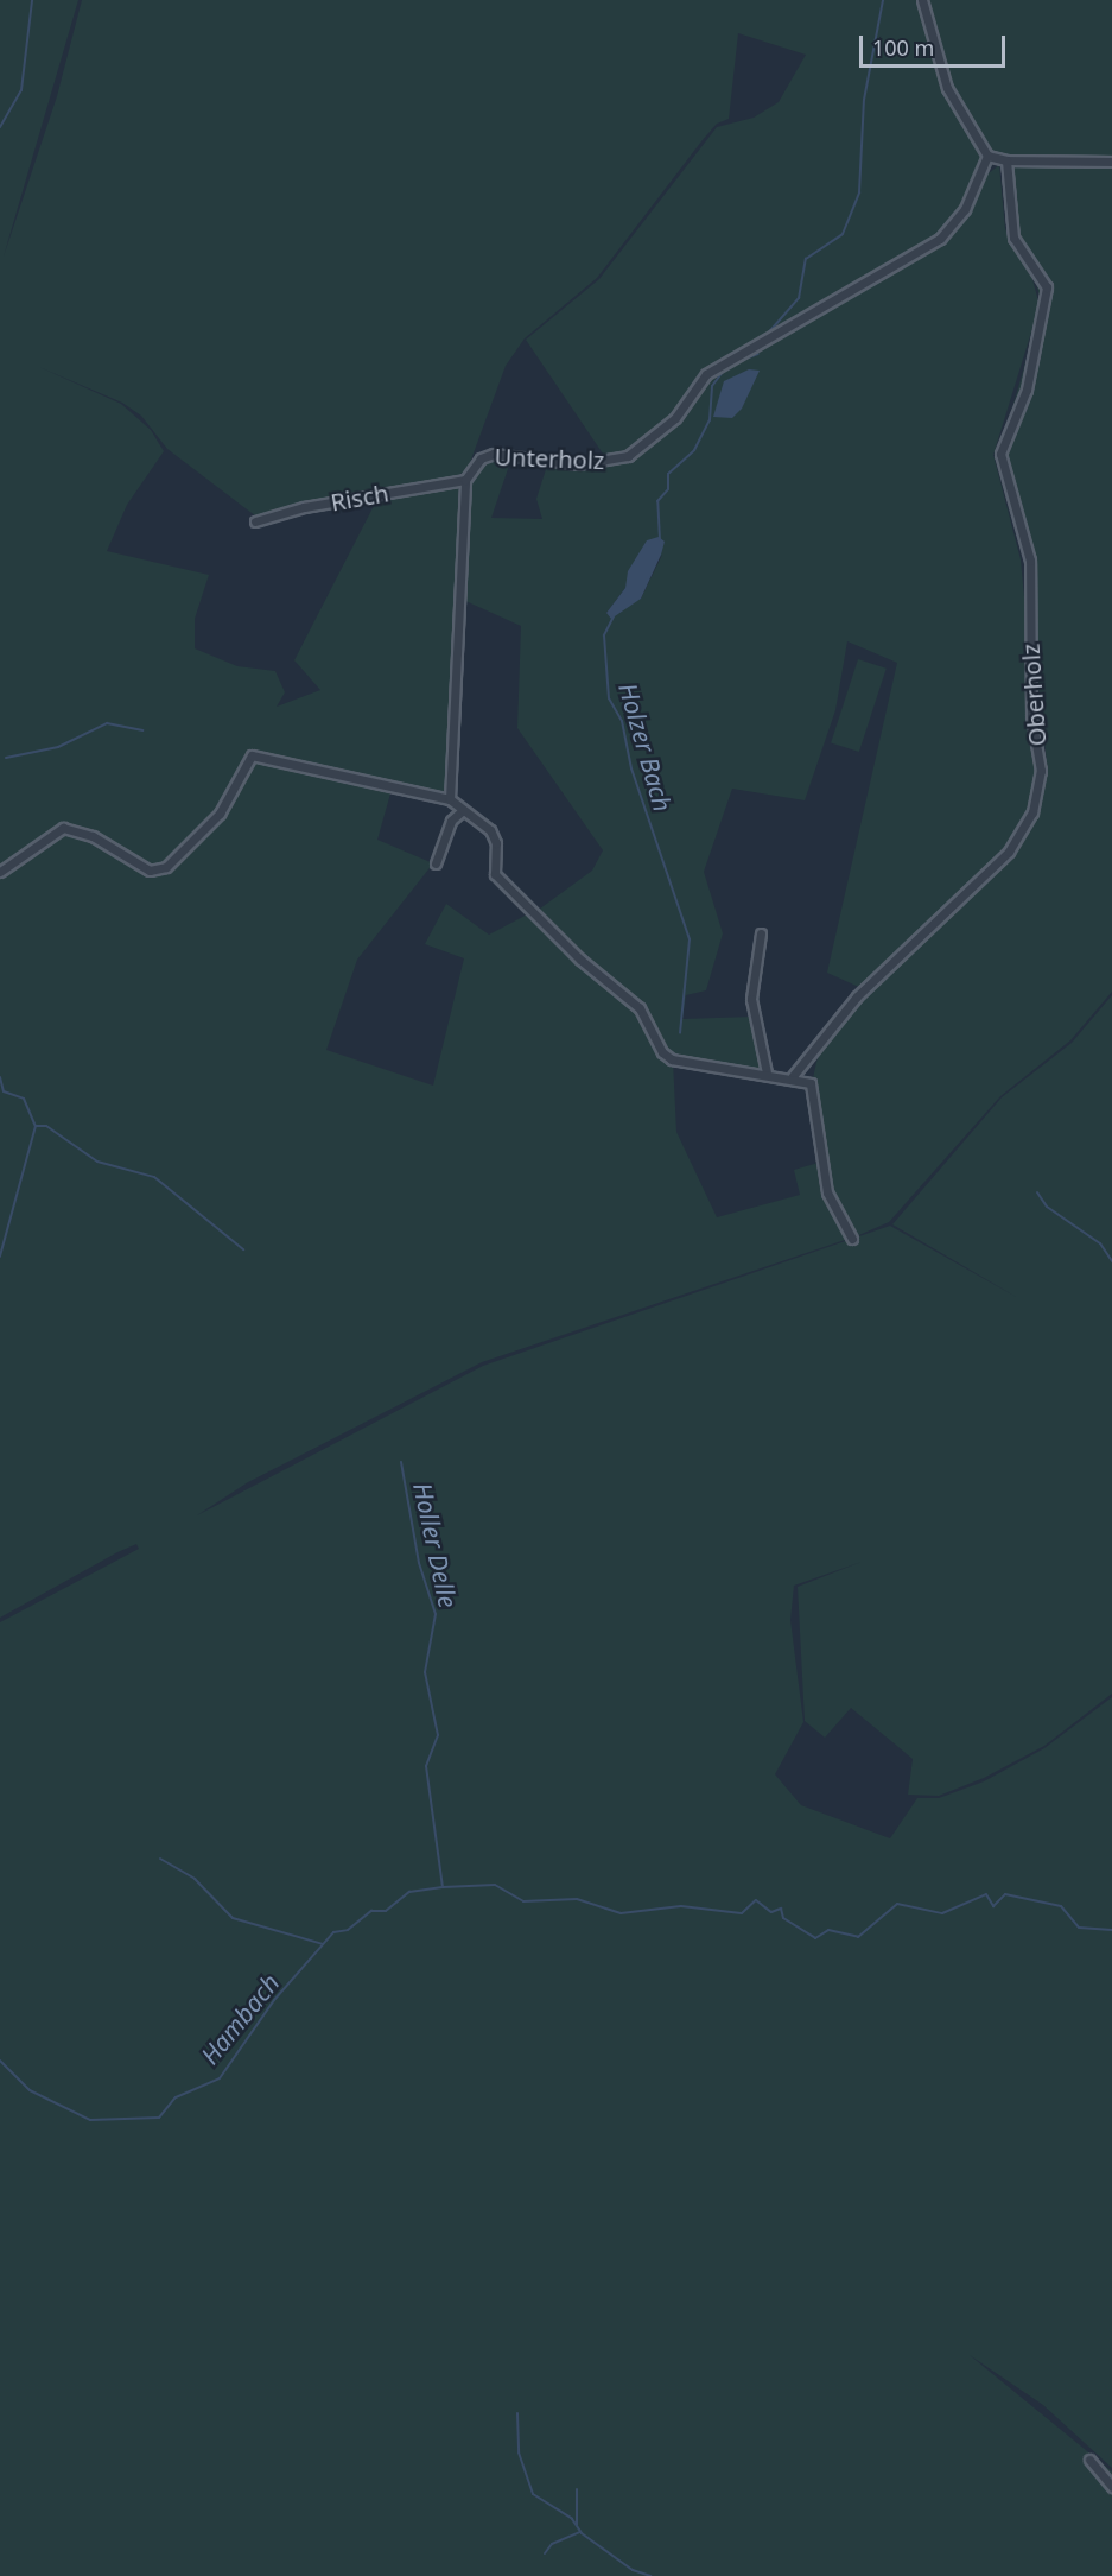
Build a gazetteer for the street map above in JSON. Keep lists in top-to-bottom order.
{
  "streets": {
    "street": ["Unterholz", "Risch", "Oberholz"]
  },
  "crossings": [
    ["Unterholz", "Risch"]
  ],
  "water": ["Holzer Bach", "Holler Delle", "Hambach"],
  "scale_bar": "100 m"
}
